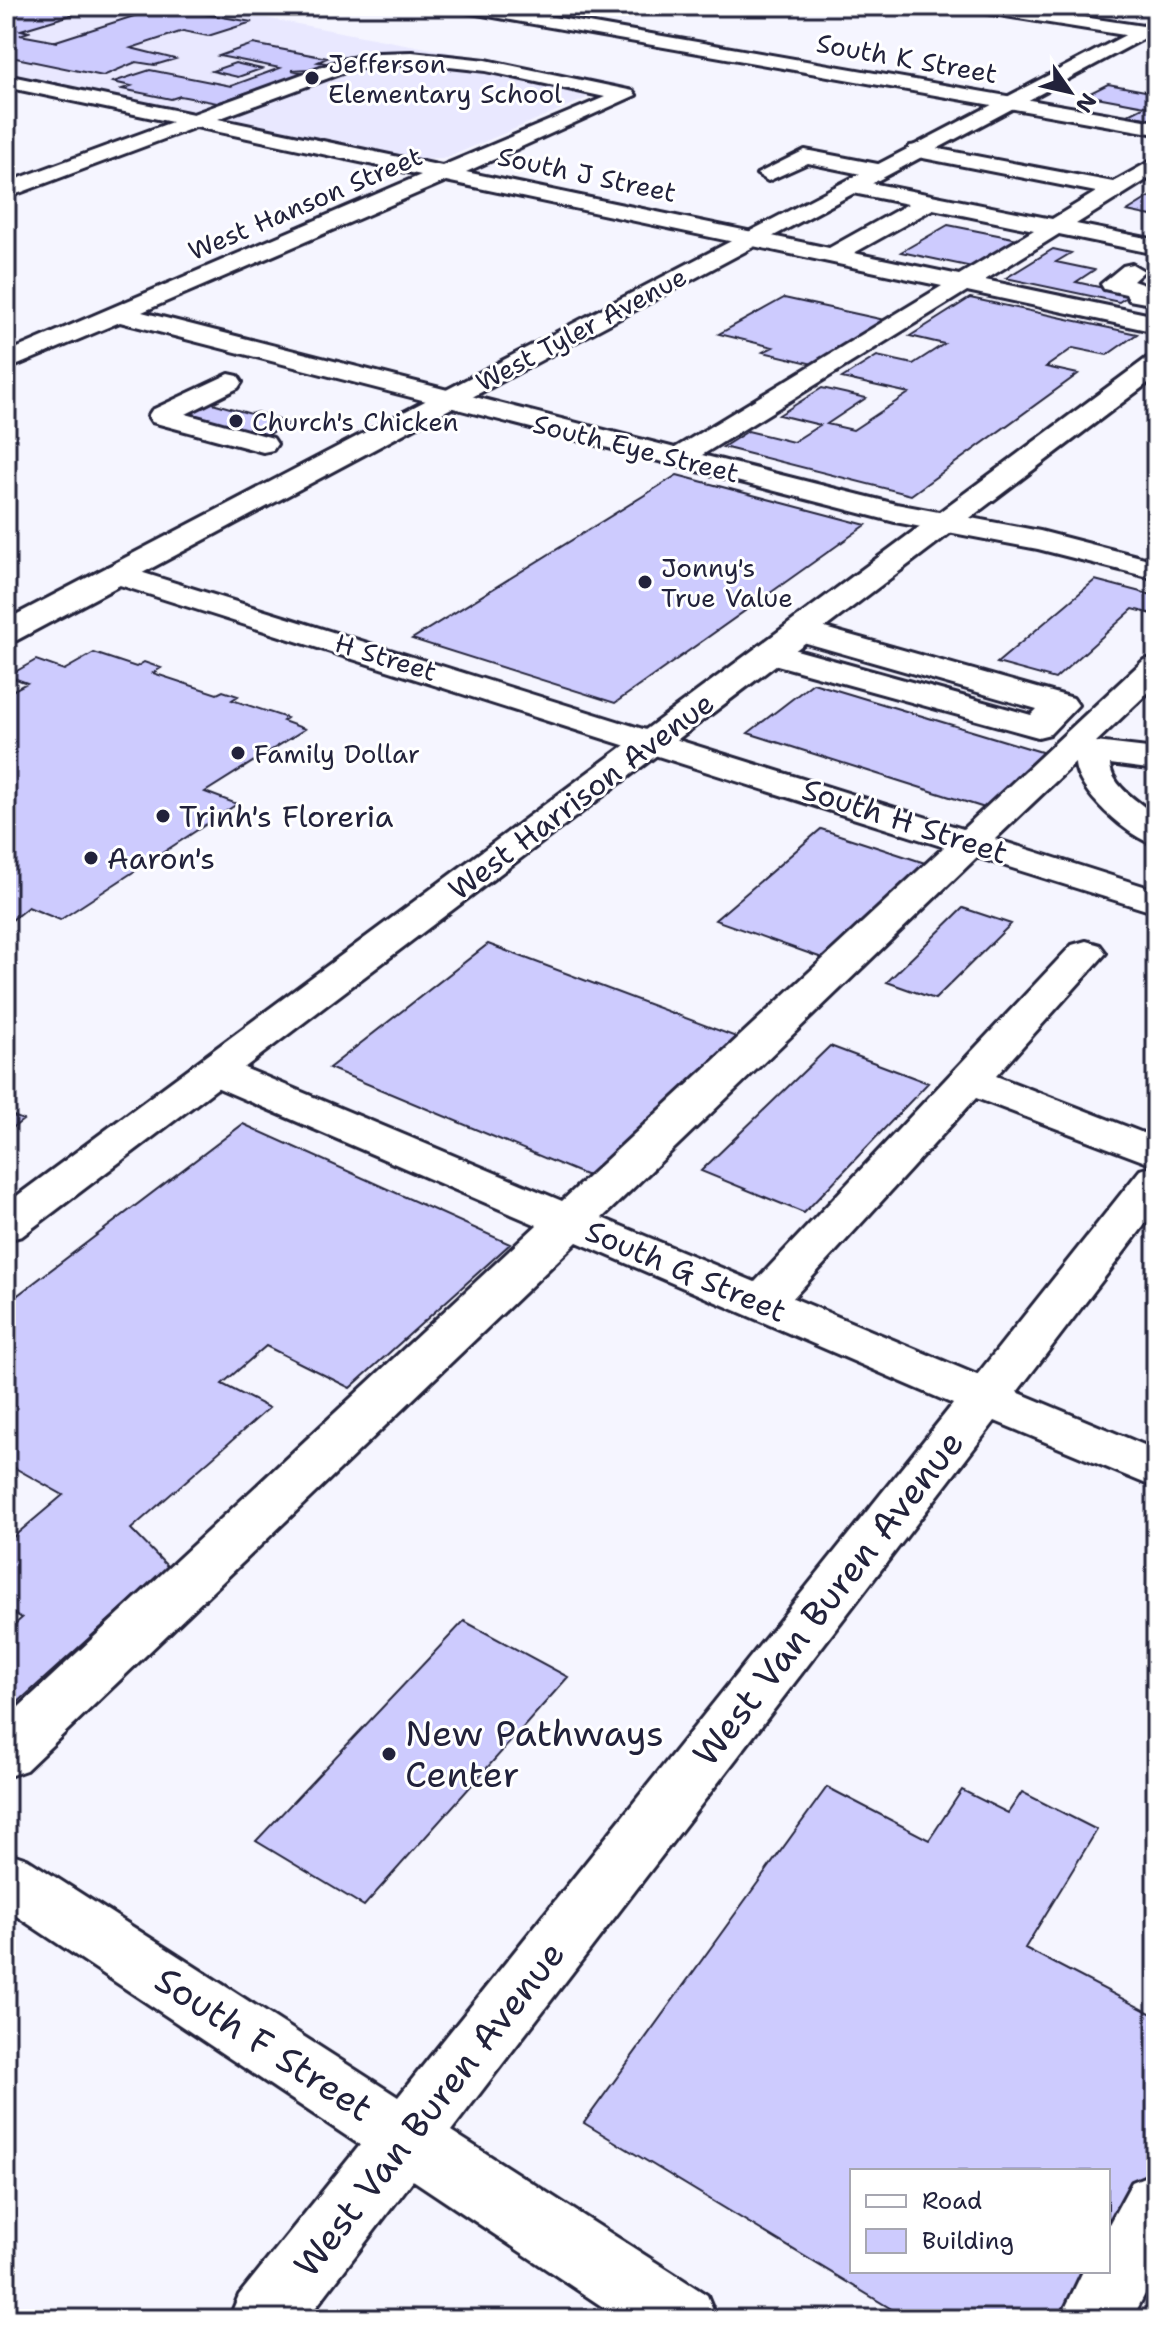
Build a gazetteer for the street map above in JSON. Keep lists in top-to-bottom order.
{
  "streets": {
    "street": [
      "South K Street",
      "South J Street",
      "West Hanson Street",
      "West Tyler Avenue",
      "South Eye Street",
      "H Street",
      "West Harrison Avenue",
      "South H Street",
      "South G Street",
      "West Van Buren Avenue",
      "South F Street"
    ]
  },
  "crossings": [
    ["South K Street", "West Tyler Avenue"],
    ["South J Street", "West Hanson Street"],
    ["South J Street", "West Tyler Avenue"],
    ["West Hanson Street", "South Eye Street"],
    ["West Tyler Avenue", "South Eye Street"],
    ["West Tyler Avenue", "H Street"],
    ["South Eye Street", "West Harrison Avenue"],
    ["H Street", "West Harrison Avenue"],
    ["H Street", "South H Street"],
    ["West Harrison Avenue", "South H Street"],
    ["West Harrison Avenue", "South G Street"],
    ["South G Street", "West Van Buren Avenue"],
    ["West Van Buren Avenue", "South F Street"]
  ],
  "places": [
    "Jefferson Elementary School",
    "Church's Chicken",
    "Jonny's True Value",
    "Family Dollar",
    "Trinh's Floreria",
    "Aaron's",
    "New Pathways Center"
  ],
  "legend": ["Road", "Building"],
  "north": "bottom right"
}
